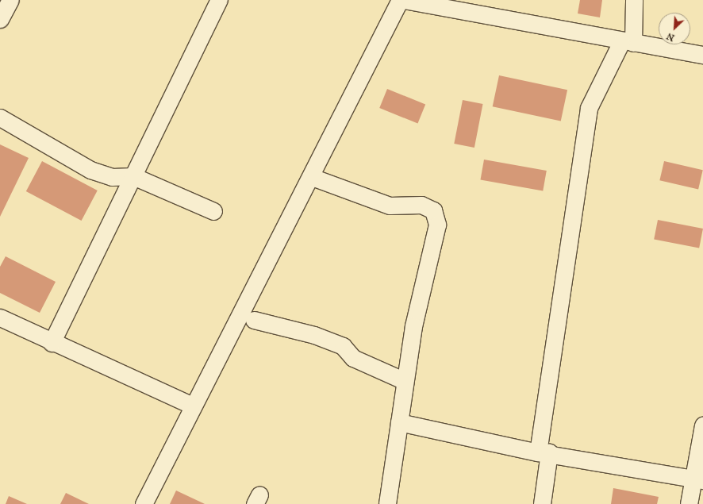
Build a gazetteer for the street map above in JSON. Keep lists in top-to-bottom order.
{
  "north": "bottom left"
}
